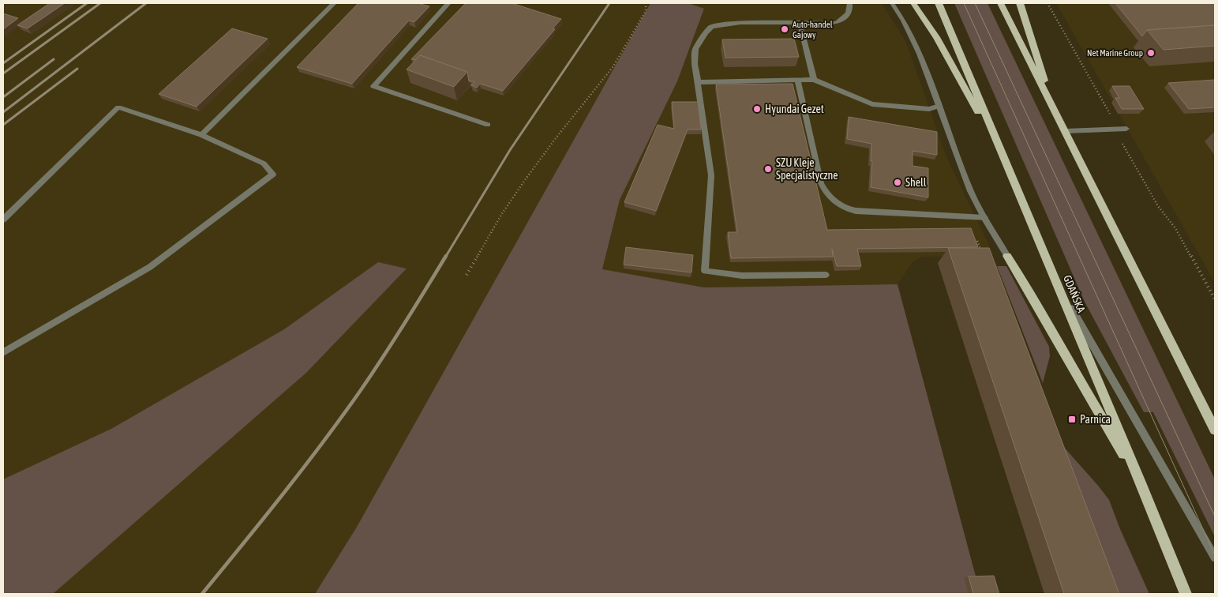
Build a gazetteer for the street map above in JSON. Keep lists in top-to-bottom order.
{
  "streets": {
    "main road": ["GDAŃSKA"]
  },
  "places": {
    "other": [
      "Auto-handel Gajowy",
      "Net Marine Group",
      "Hyundai Gezet",
      "SZU Kleje Specjalistyczne",
      "Shell"
    ],
    "transit": ["Parnica"]
  }
}
